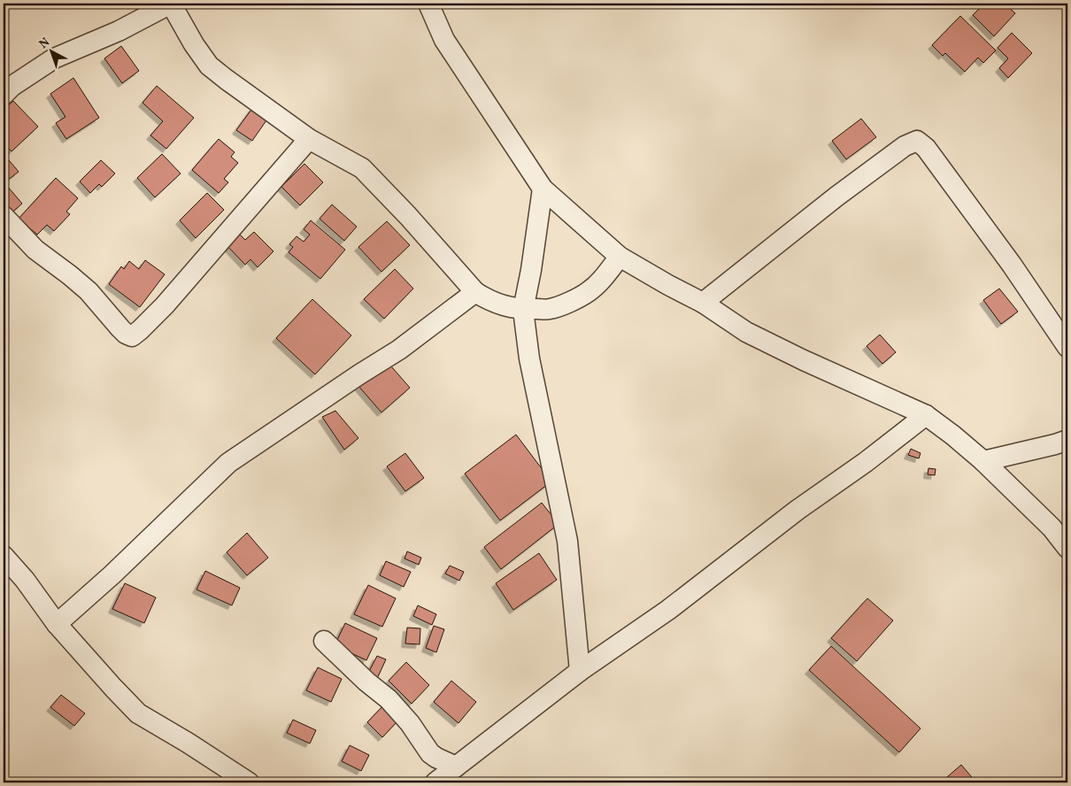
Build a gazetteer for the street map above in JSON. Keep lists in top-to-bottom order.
{
  "north": "top left"
}
